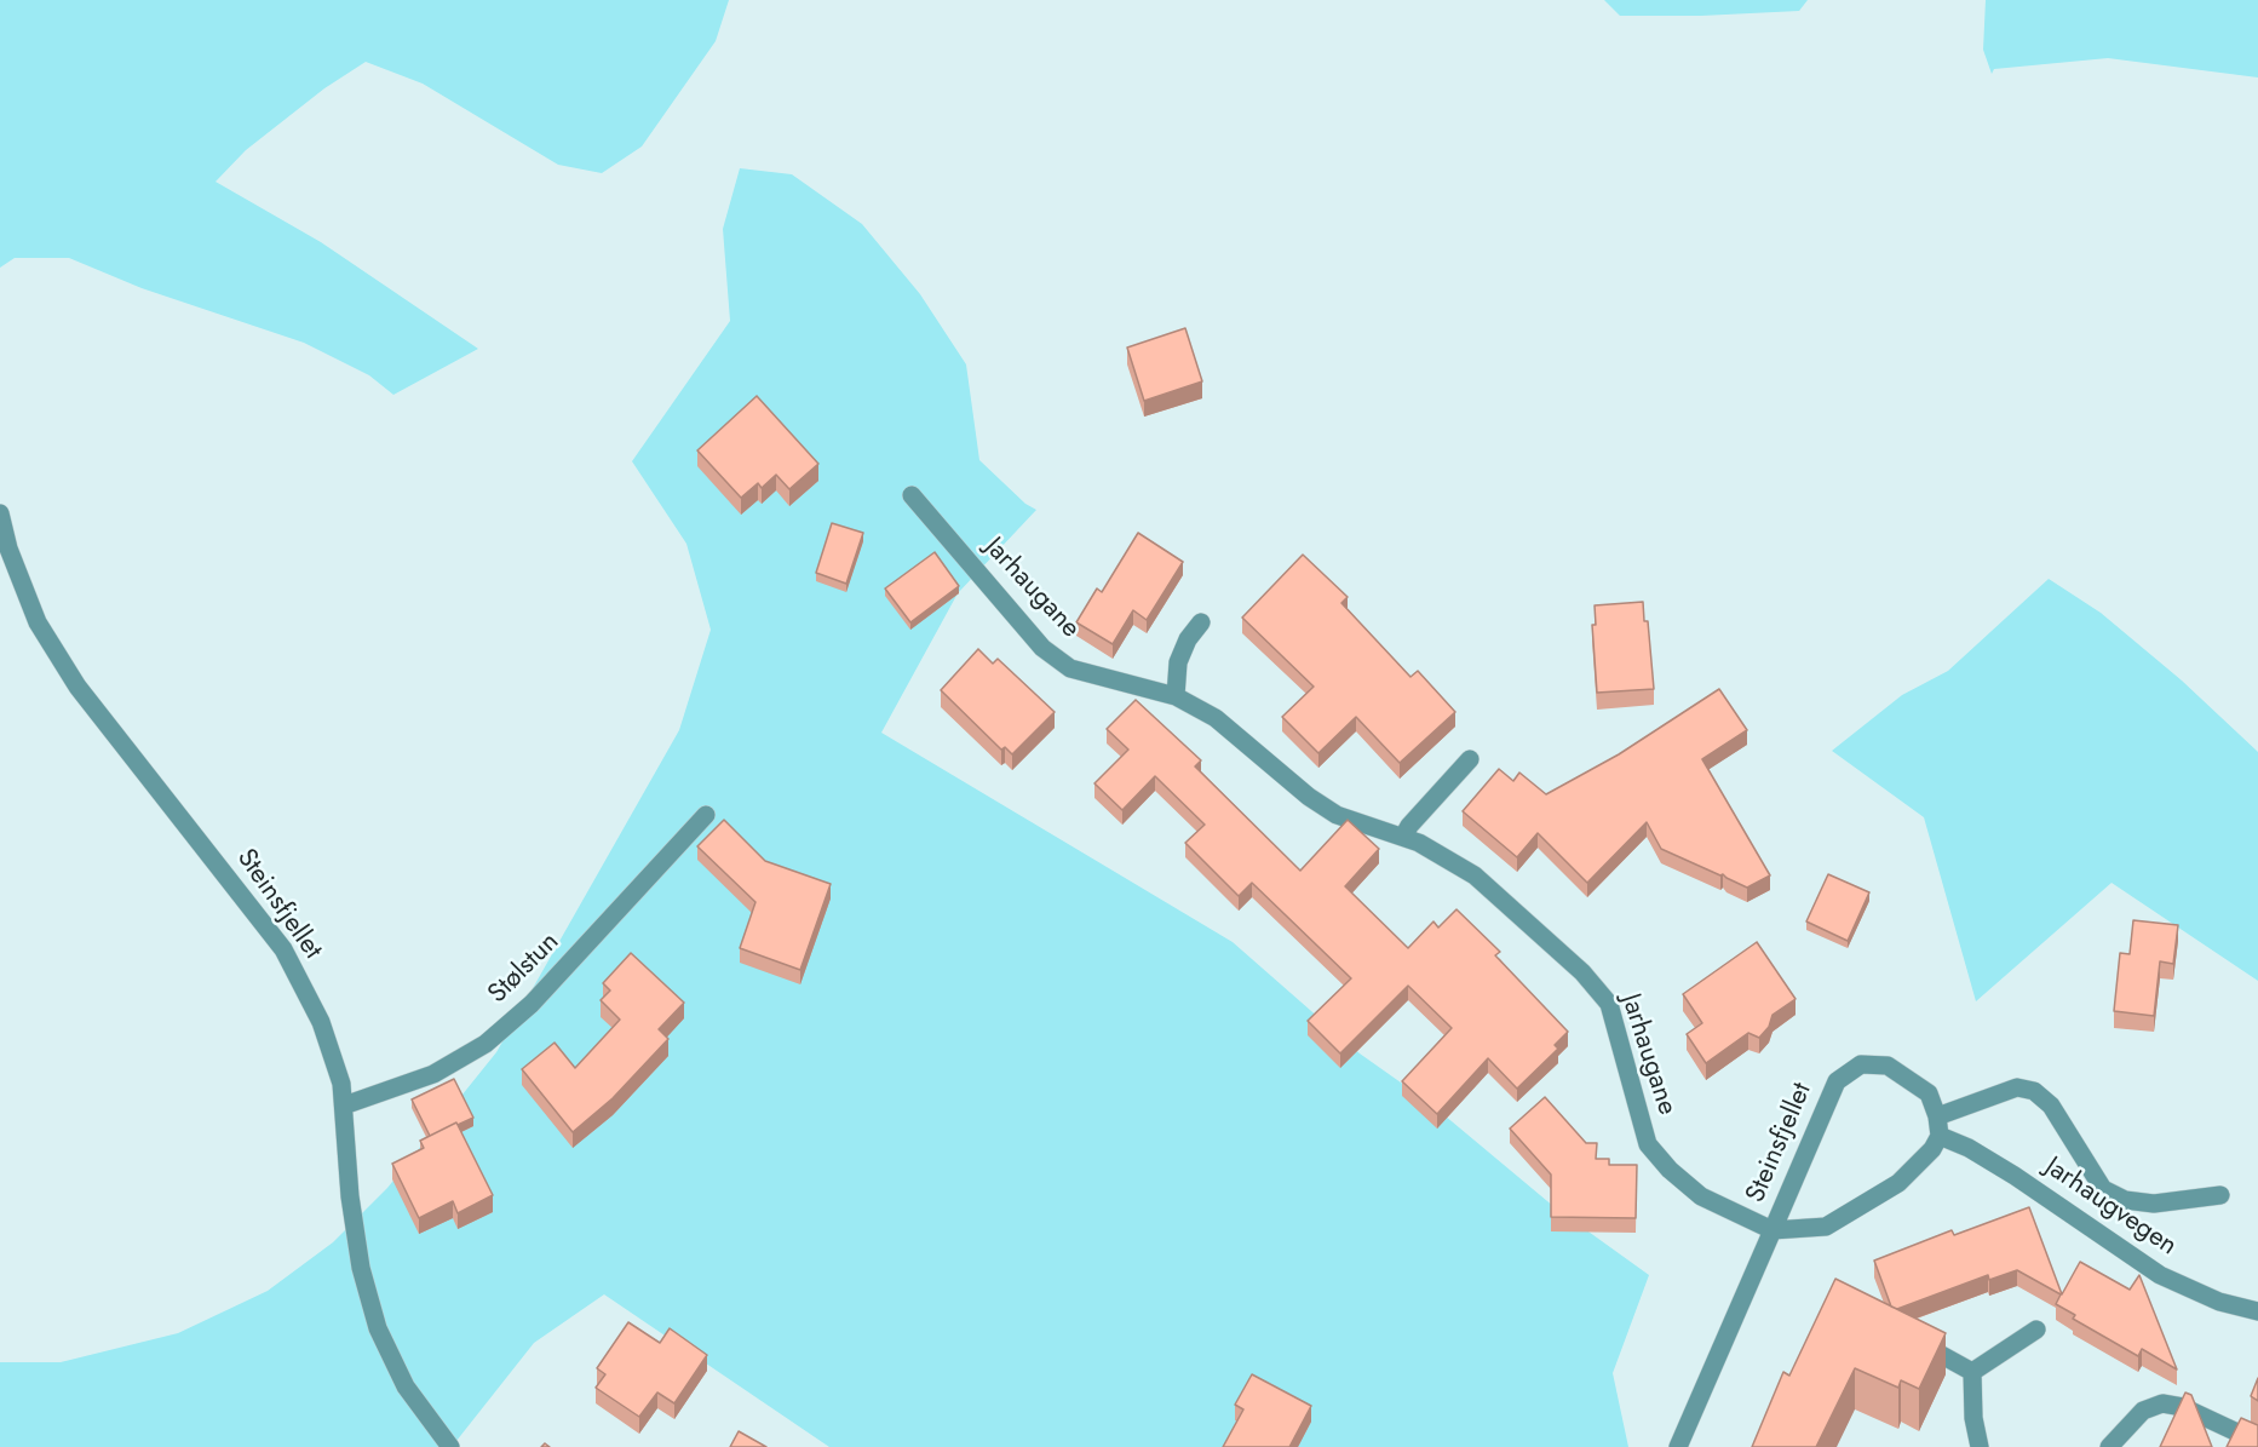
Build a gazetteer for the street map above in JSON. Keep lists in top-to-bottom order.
{
  "streets": {
    "street": [
      "Jarhaugane",
      "Steinsfjellet",
      "Stølstun",
      "Jarhaugvegen"
    ]
  },
  "crossings": [
    ["Jarhaugane", "Steinsfjellet"],
    ["Steinsfjellet", "Stølstun"],
    ["Steinsfjellet", "Jarhaugvegen"]
  ]
}
